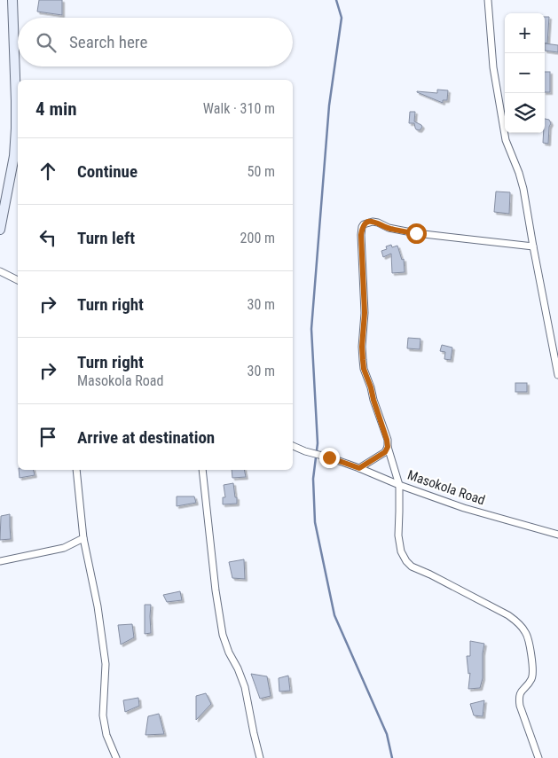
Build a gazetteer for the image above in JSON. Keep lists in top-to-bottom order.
{
  "streets": {
    "street": ["Masokola Road"]
  },
  "page": {
    "map_buttons": ["+", "−"],
    "search": "Search here",
    "heading": ["4 min", "Walk · 310 m"],
    "list": [
      ["Continue", "50 m"],
      ["Turn left", "200 m"],
      ["Turn right", "30 m"],
      ["Turn right", "Masokola Road", "30 m"],
      "Arrive at destination"
    ]
  }
}
